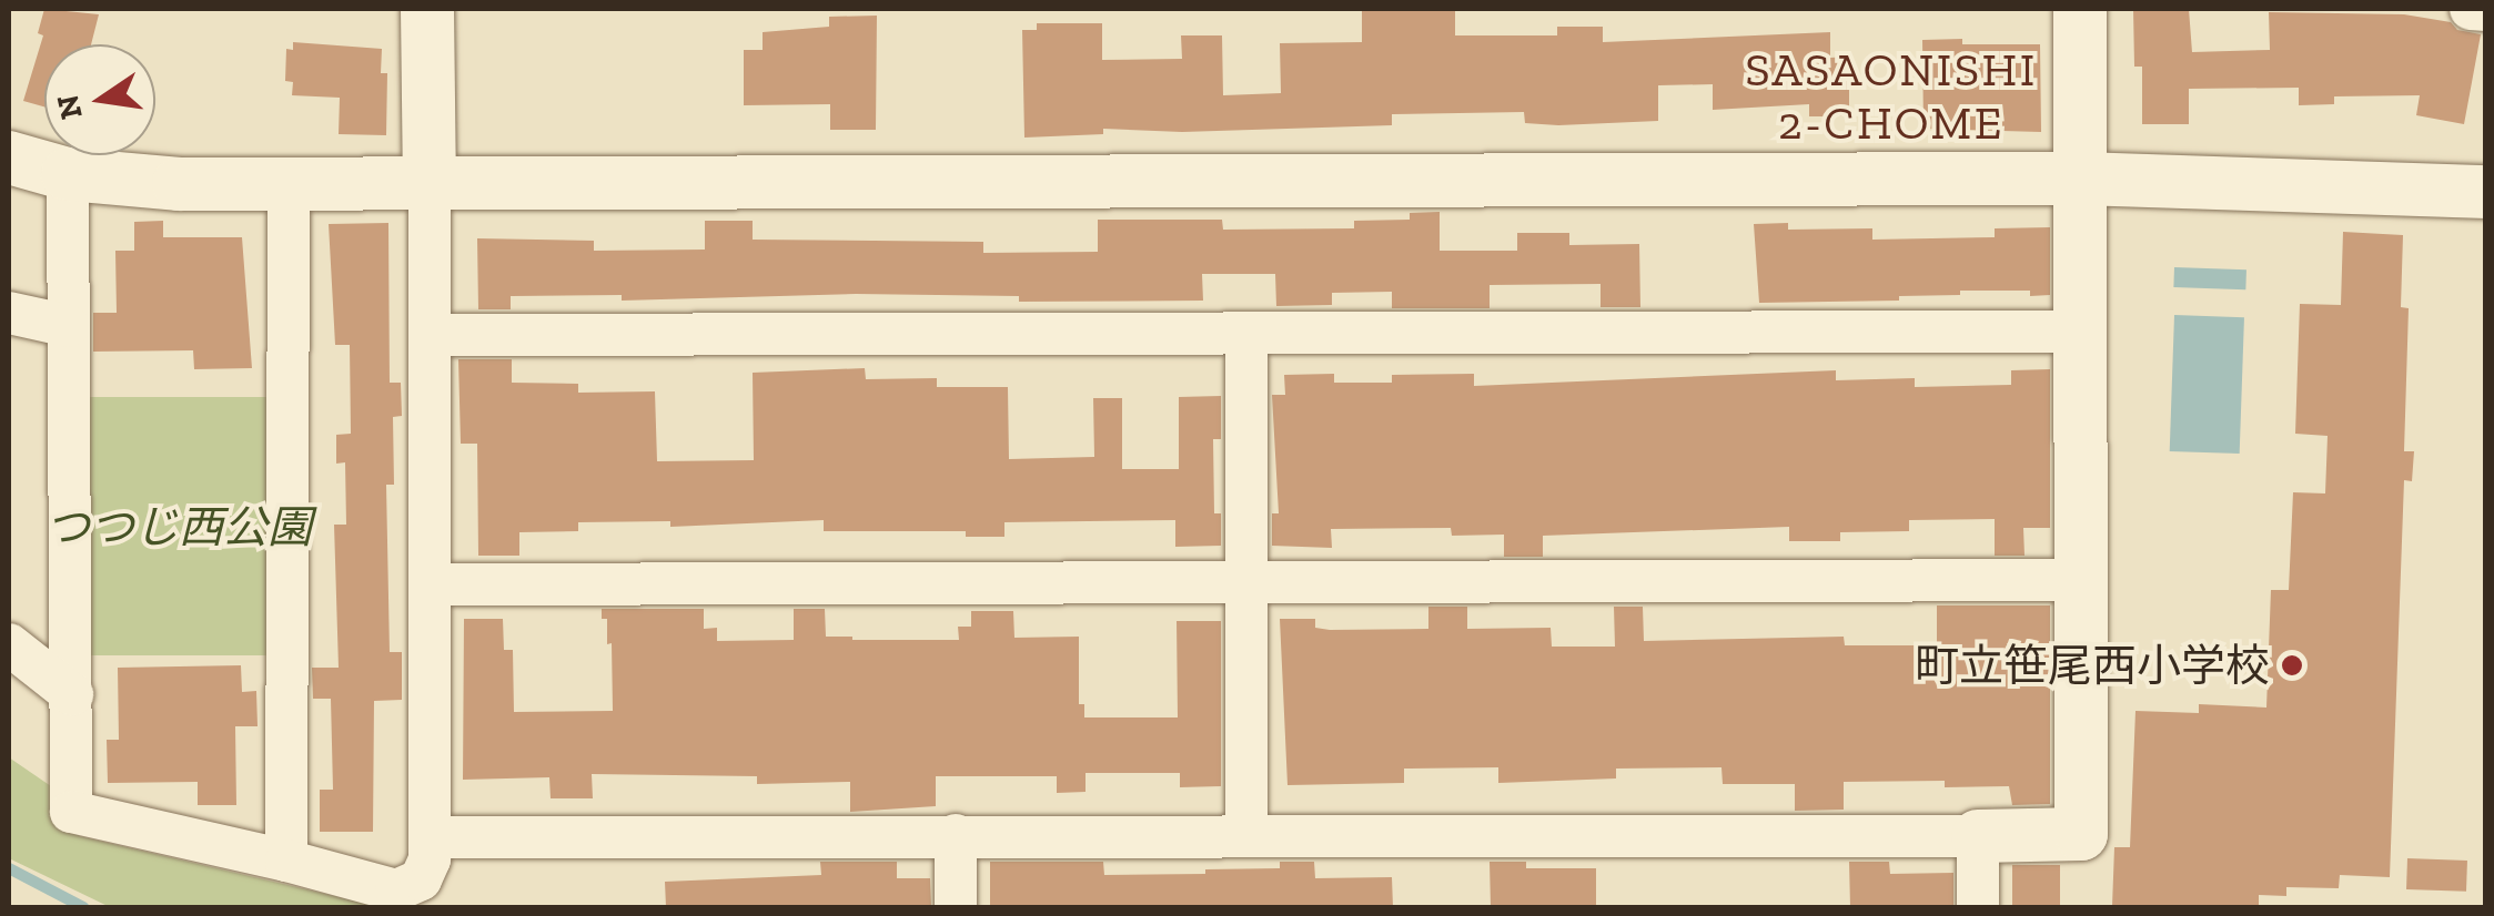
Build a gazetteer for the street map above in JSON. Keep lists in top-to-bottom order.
{
  "districts": ["SASAONISHI 2-CHOME"],
  "parks": ["つつじ西公園"],
  "places": ["町立笹尾西小学校"],
  "north": "left"
}
